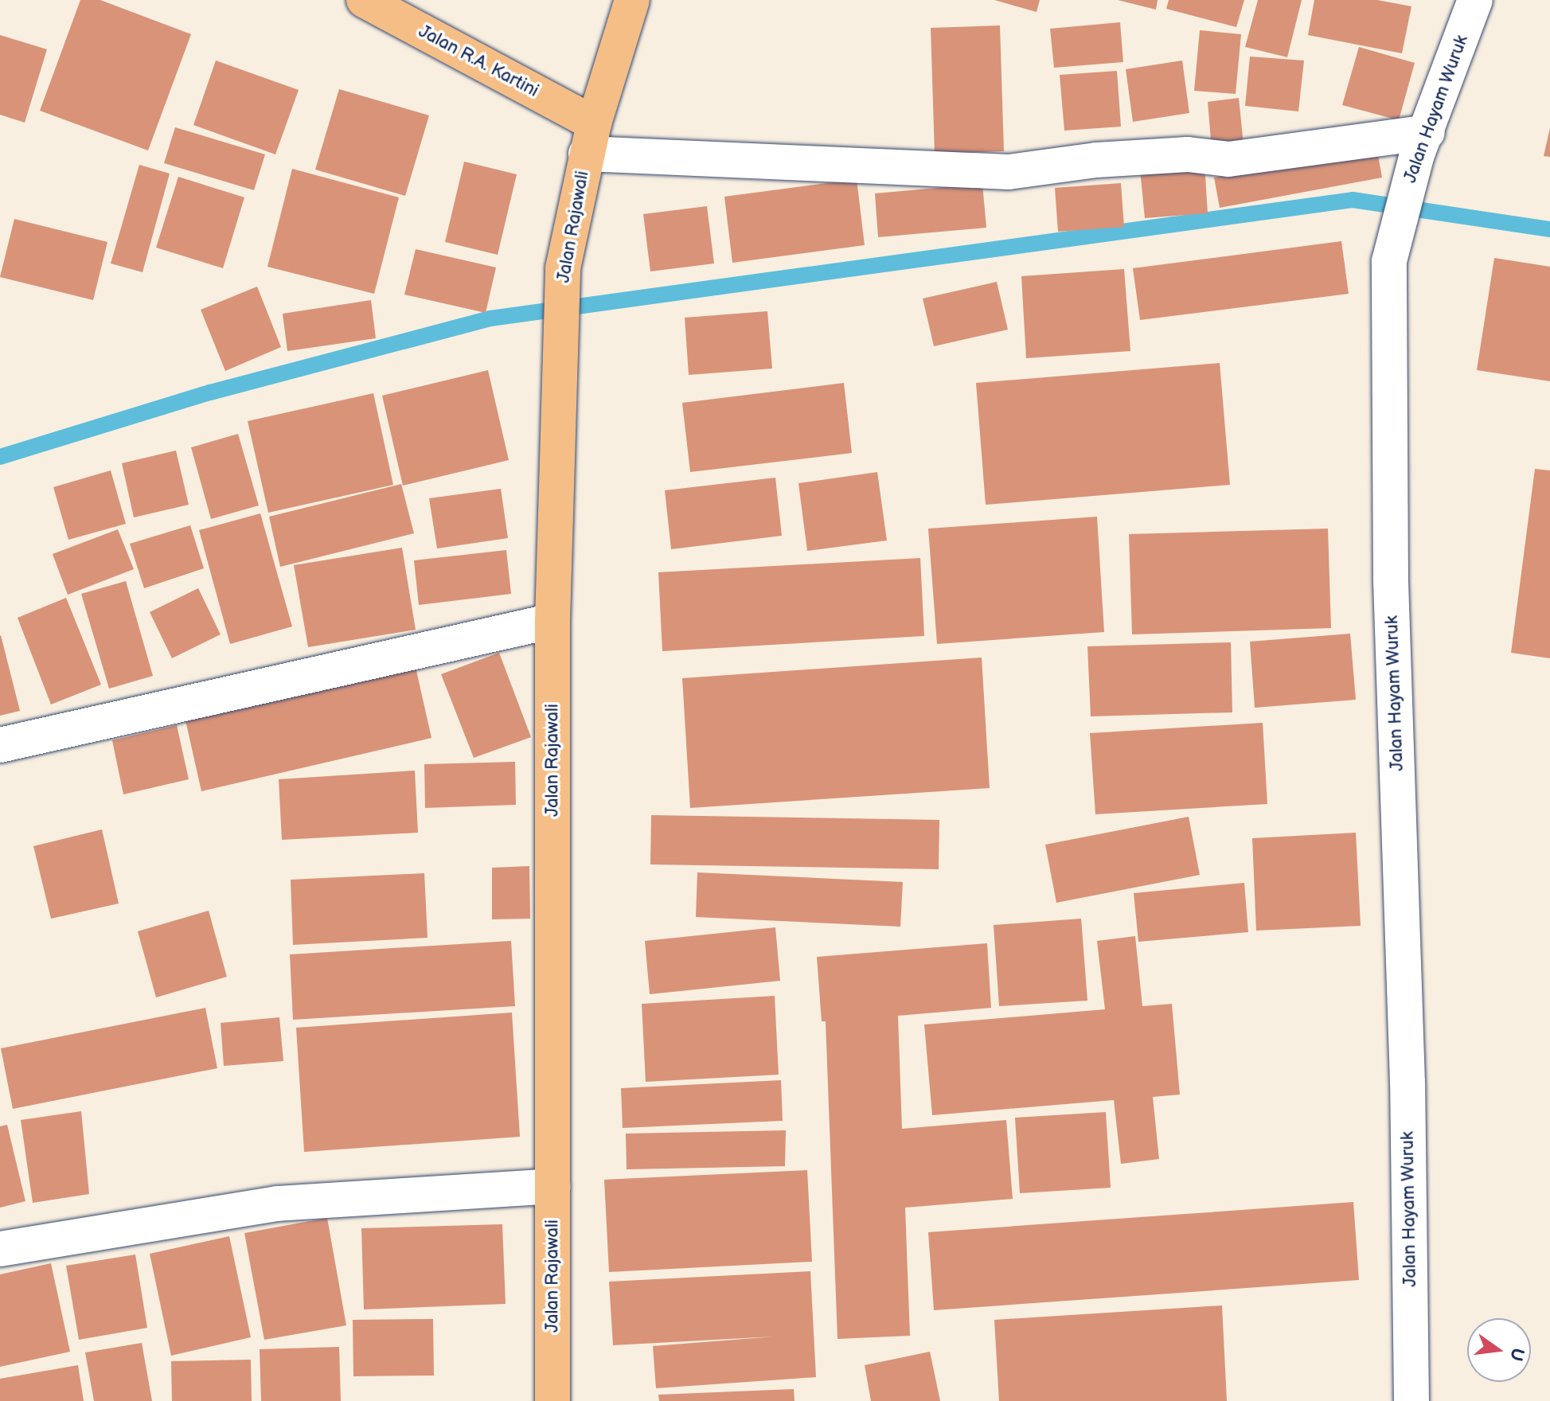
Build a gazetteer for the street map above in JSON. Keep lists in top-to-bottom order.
{
  "streets": {
    "main road": ["Jalan R.A. Kartini", "Jalan Rajawali"],
    "street": ["Jalan Hayam Wuruk"]
  },
  "crossings": [
    ["Jalan R.A. Kartini", "Jalan Rajawali"]
  ],
  "north": "right"
}
